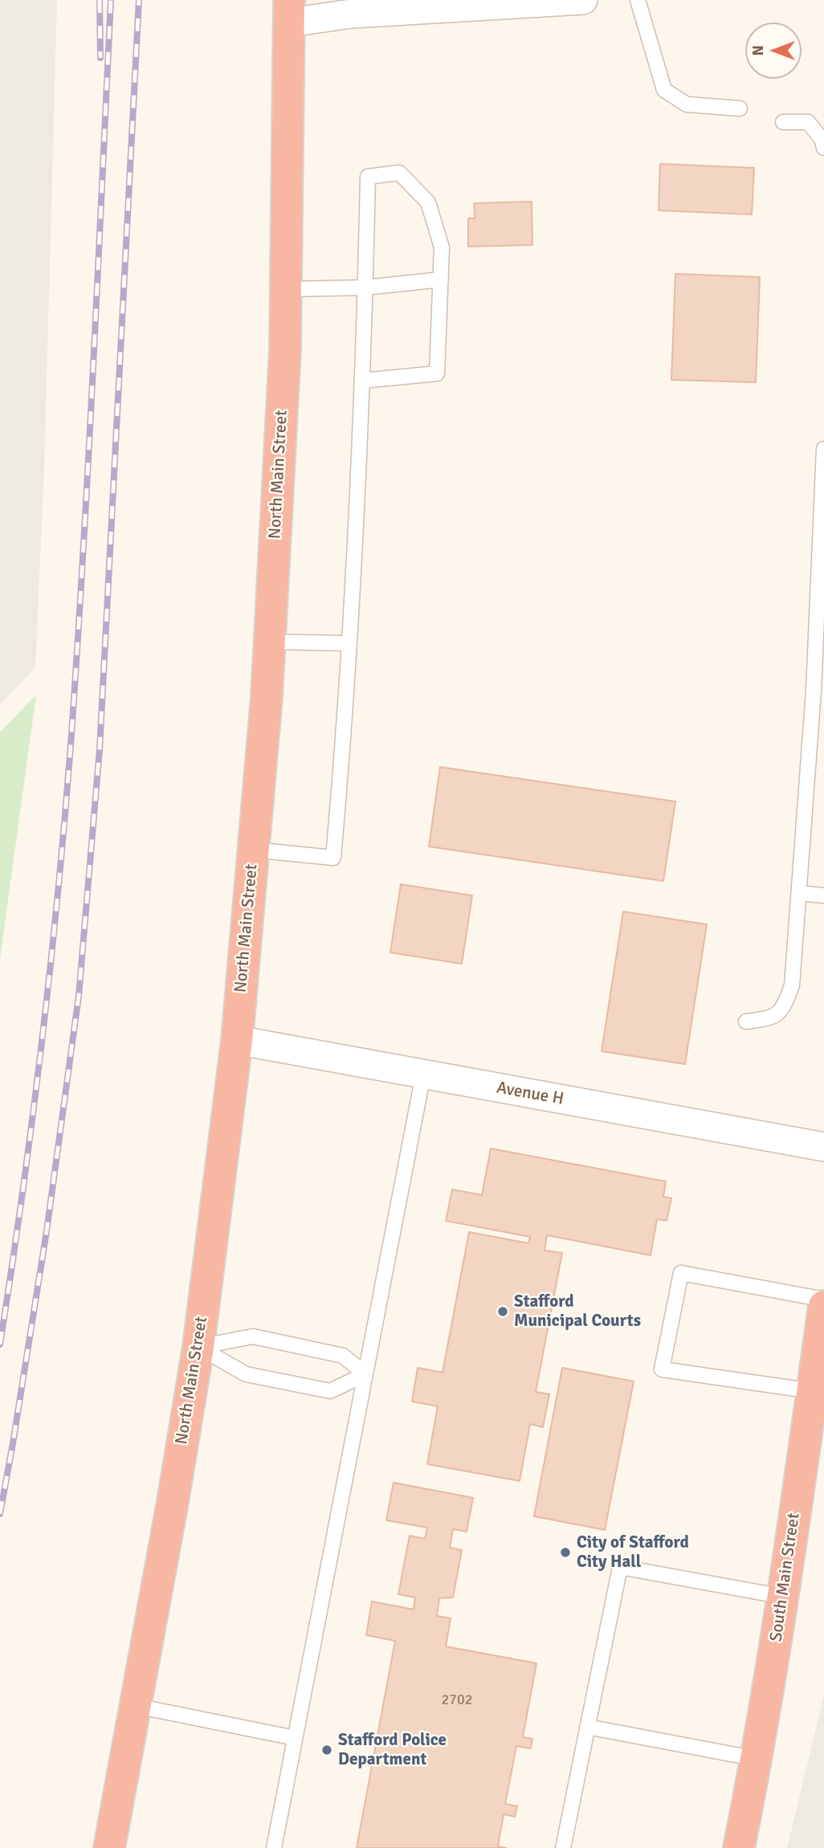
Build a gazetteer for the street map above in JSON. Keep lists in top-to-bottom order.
{
  "streets": {
    "highway": ["North Main Street", "South Main Street"],
    "street": ["Avenue H"]
  },
  "crossings": [
    ["North Main Street", "Avenue H"]
  ],
  "places": ["Stafford Municipal Courts", "City of Stafford City Hall", "Stafford Police Department"],
  "house_numbers": ["2702"],
  "north": "left"
}
